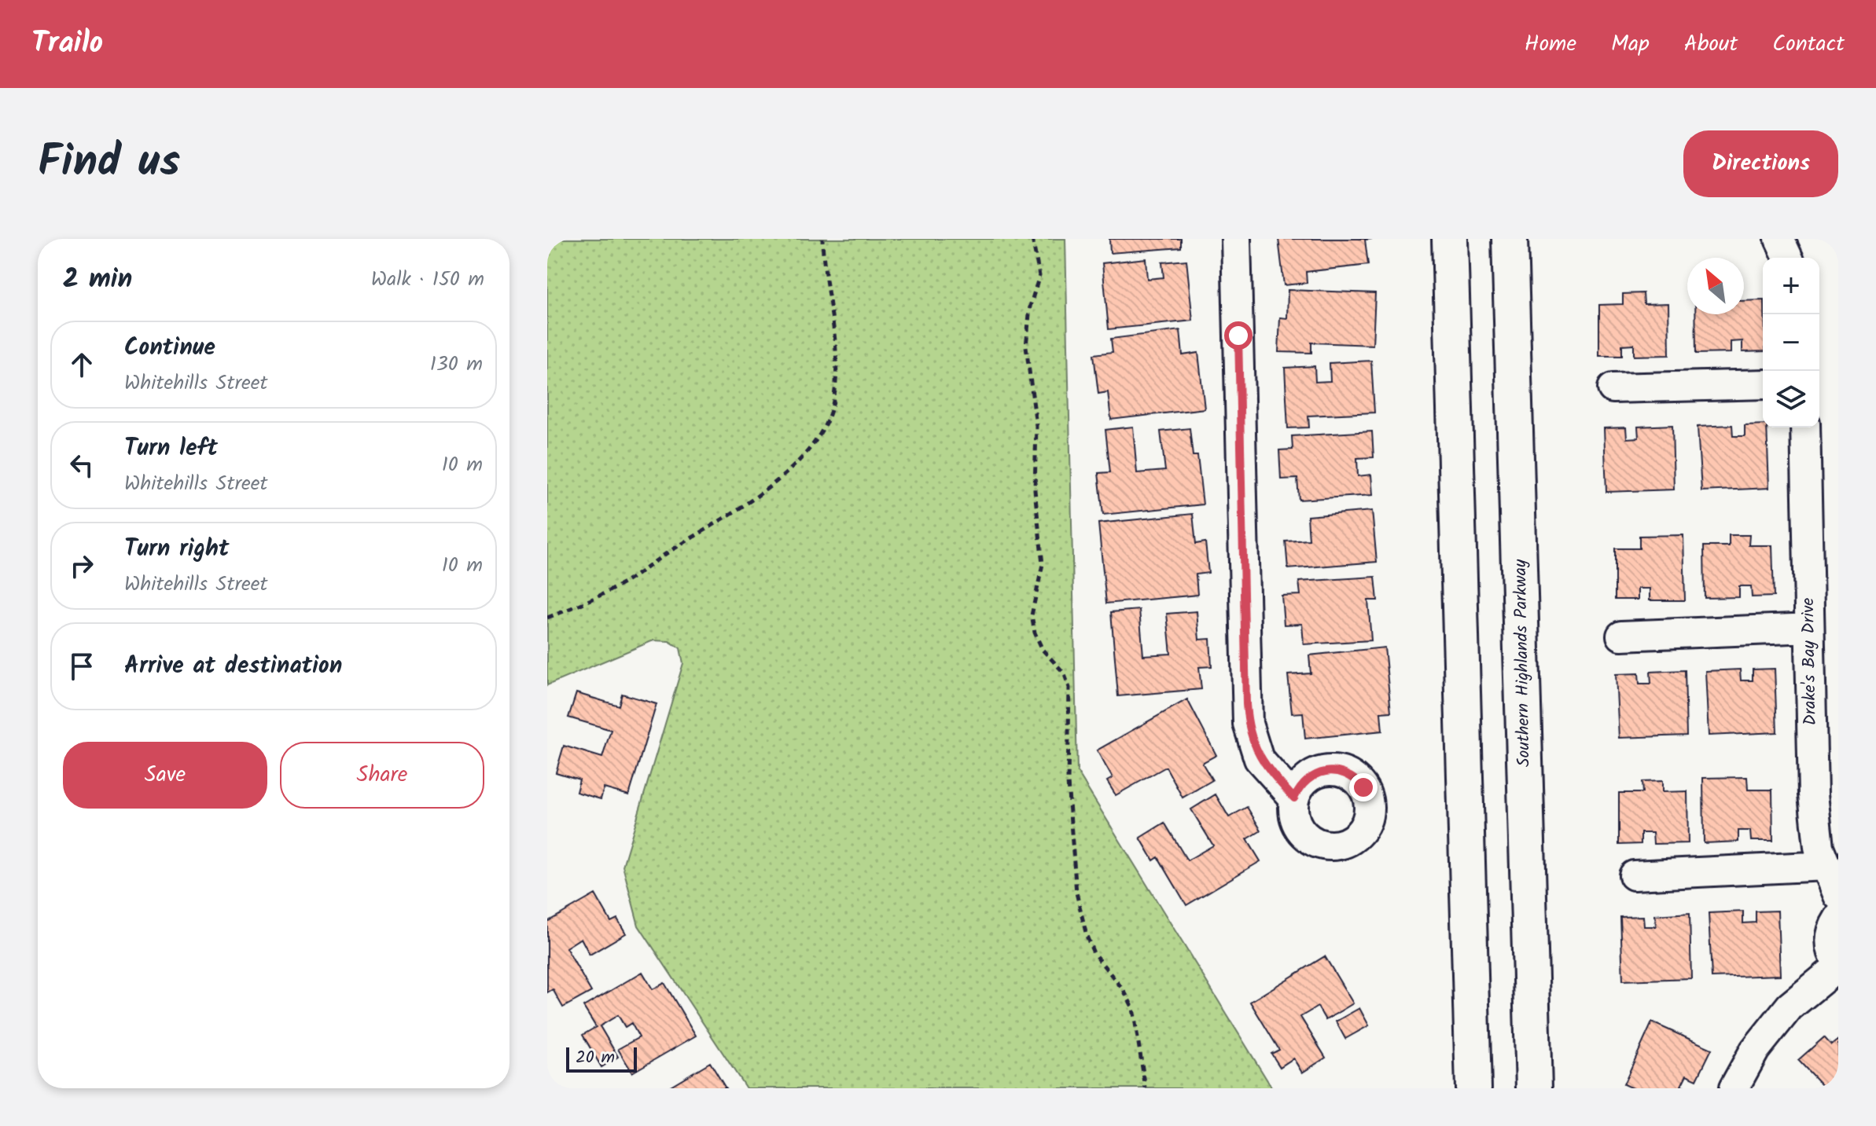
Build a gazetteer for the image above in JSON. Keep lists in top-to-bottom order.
{
  "streets": {
    "main road": ["Southern Highlands Parkway"],
    "street": ["Drake's Bay Drive"]
  },
  "scale_bar": "20 m",
  "north": "top left",
  "page": {
    "header": "Trailo",
    "nav": [
      "Home",
      "Map",
      "About",
      "Contact"
    ],
    "title": "Find us",
    "buttons": [
      "Directions",
      ["Save", "Share"]
    ],
    "heading": ["2 min", "Walk · 150 m"],
    "map_buttons": ["+", "−"],
    "list": [
      ["Continue", "Whitehills Street", "130 m"],
      ["Turn left", "Whitehills Street", "10 m"],
      ["Turn right", "Whitehills Street", "10 m"],
      "Arrive at destination"
    ],
    "scale": "20 m"
  }
}
